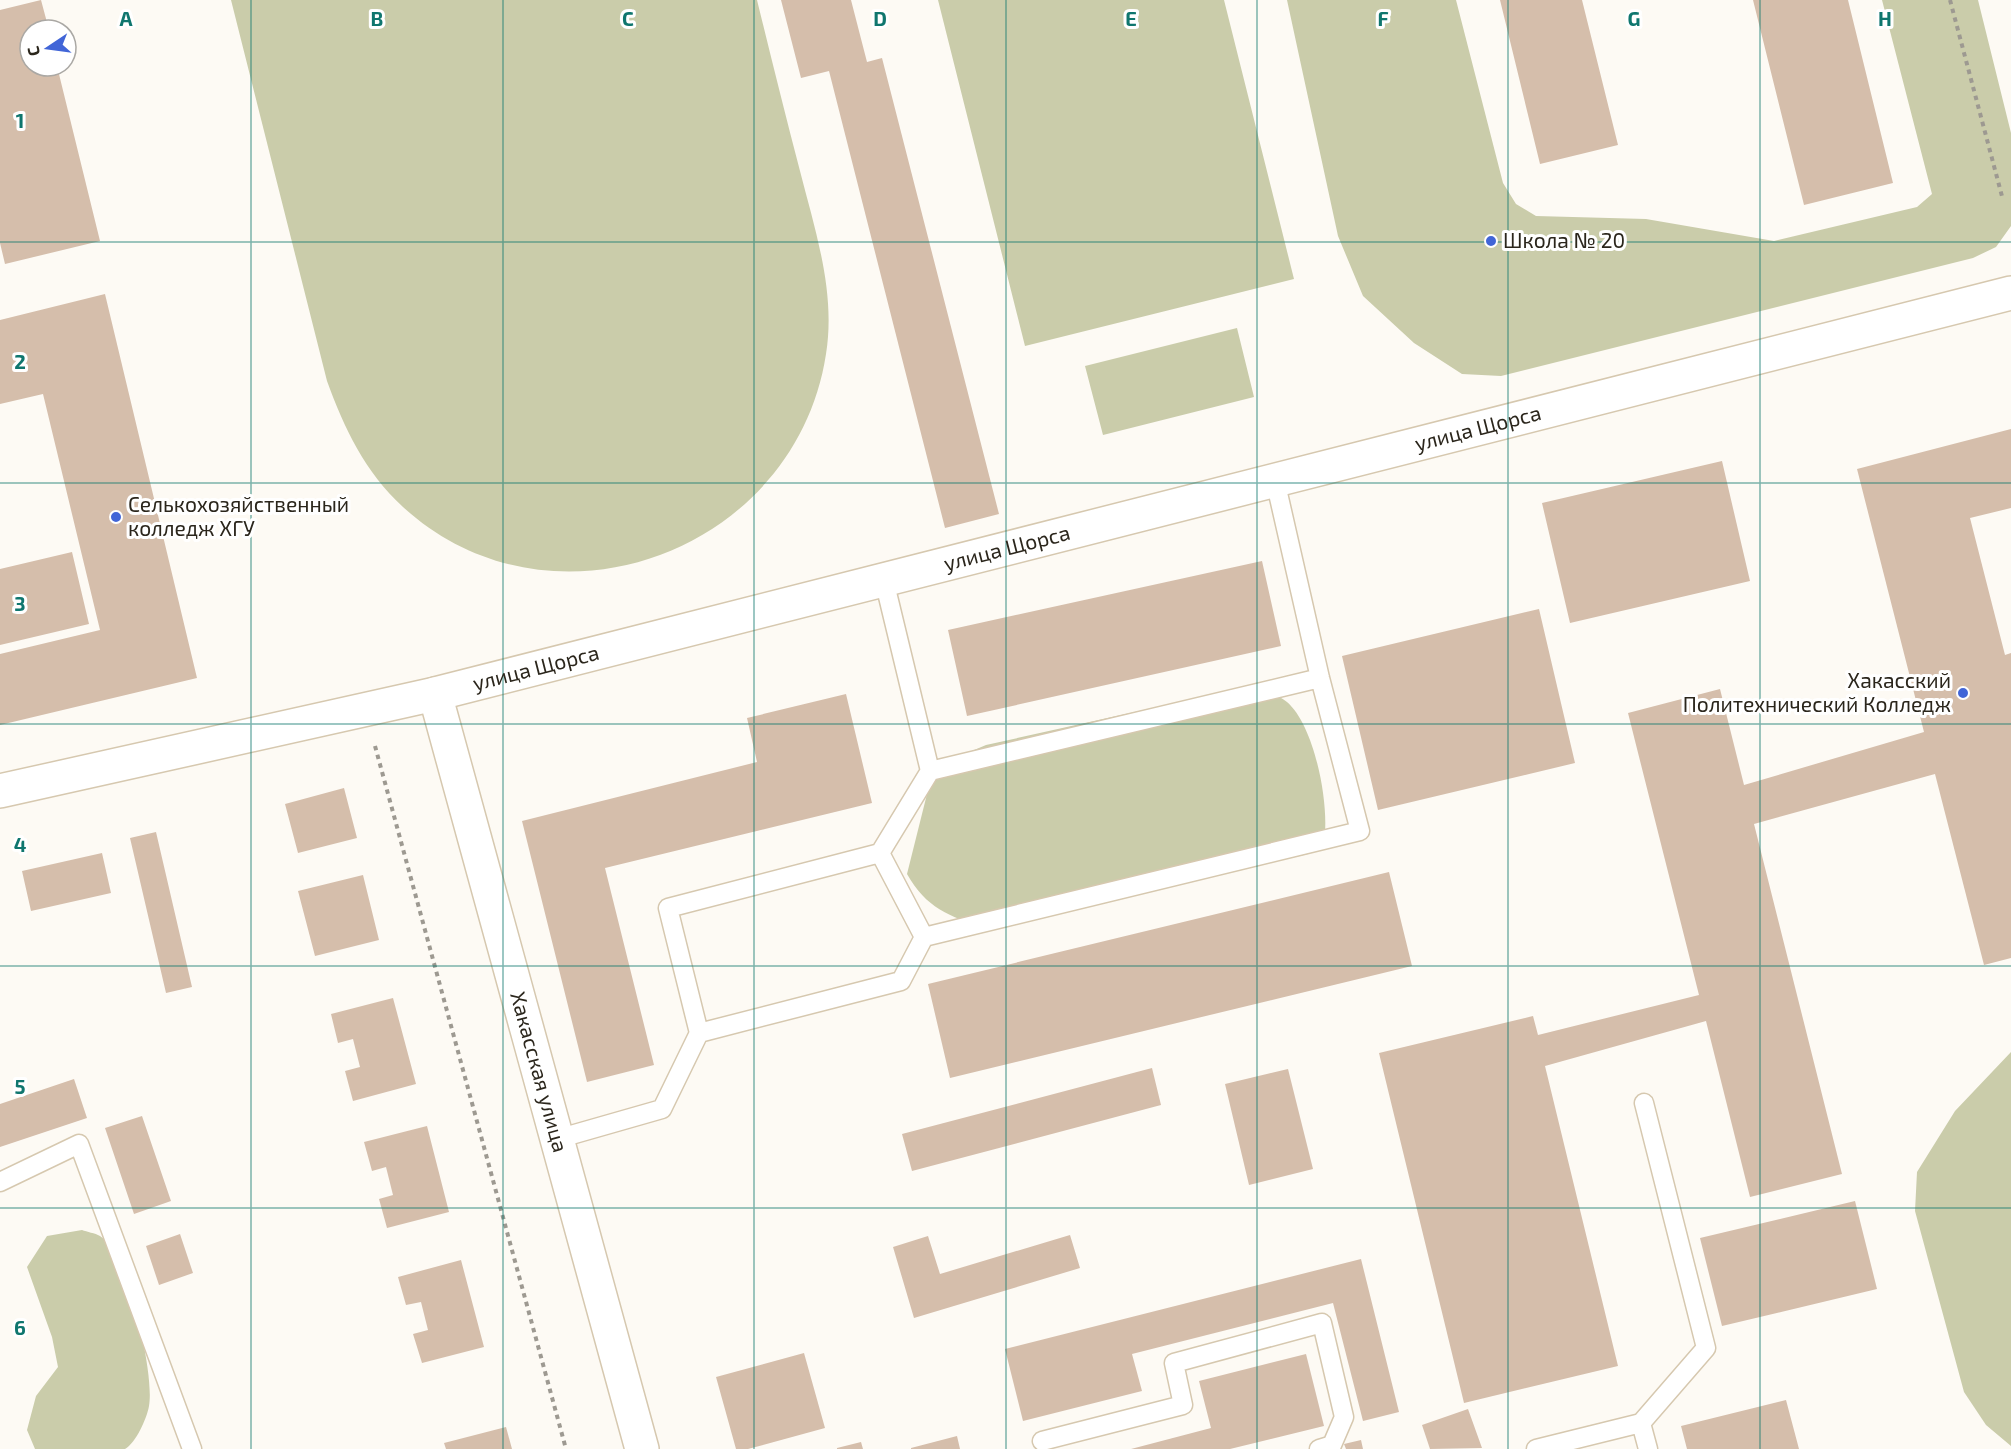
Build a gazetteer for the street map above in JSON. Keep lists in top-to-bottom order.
{
  "streets": {
    "street": ["улица Щорса", "Хакасская улица"]
  },
  "crossings": [
    ["улица Щорса", "Хакасская улица"]
  ],
  "places": ["Школа № 20", "Селькохозяйственный колледж ХГУ", "Хакасский Политехнический Колледж"],
  "north": "left",
  "grid": {
    "columns": [
      "A",
      "B",
      "C",
      "D",
      "E",
      "F",
      "G",
      "H"
    ],
    "rows": [
      "1",
      "2",
      "3",
      "4",
      "5",
      "6"
    ]
  }
}
